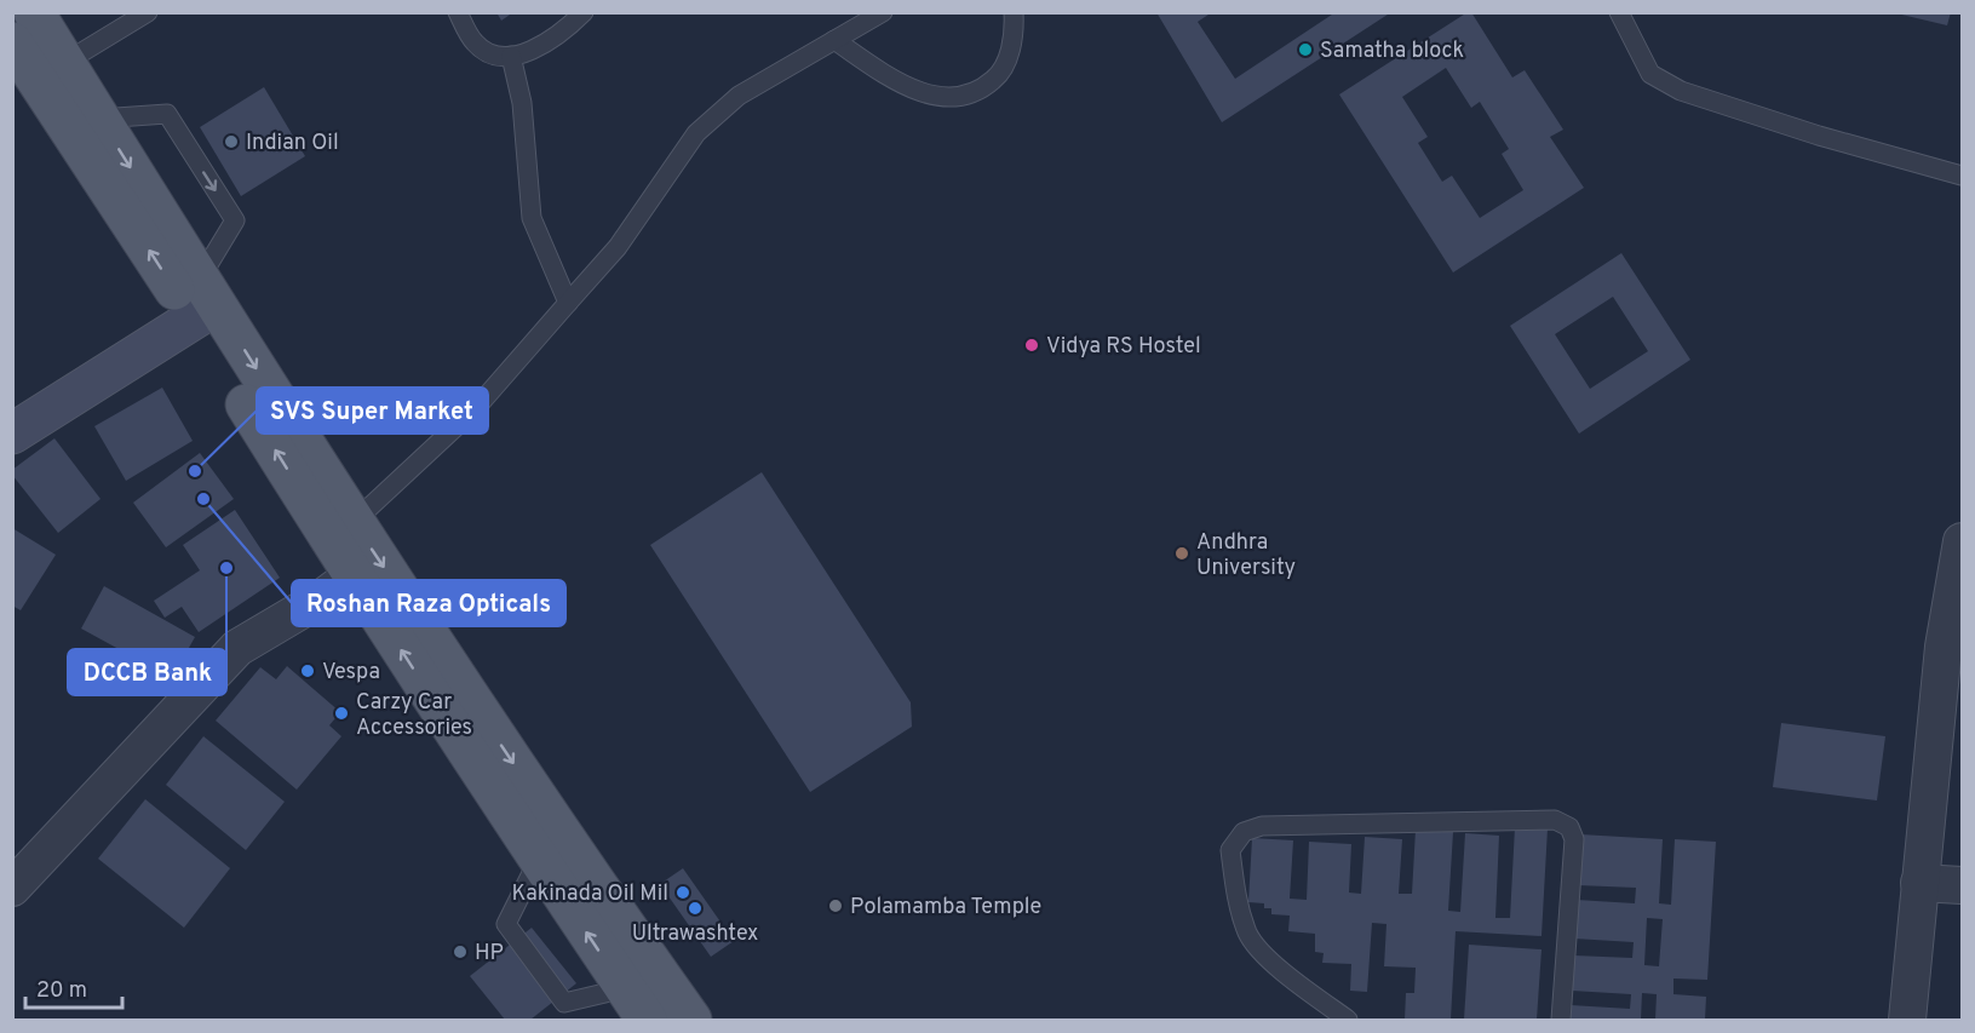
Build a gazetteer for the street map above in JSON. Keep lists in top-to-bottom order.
{
  "places": [
    "Samatha block",
    "Indian Oil",
    "Vidya RS Hostel",
    "SVS Super Market",
    "Roshan Raza Opticals",
    "Andhra University",
    "DCCB Bank",
    "Vespa",
    "Carzy Car Accessories",
    "Kakinada Oil Mil",
    "Polamamba Temple",
    "Ultrawashtex",
    "HP"
  ],
  "scale_bar": "20 m"
}
